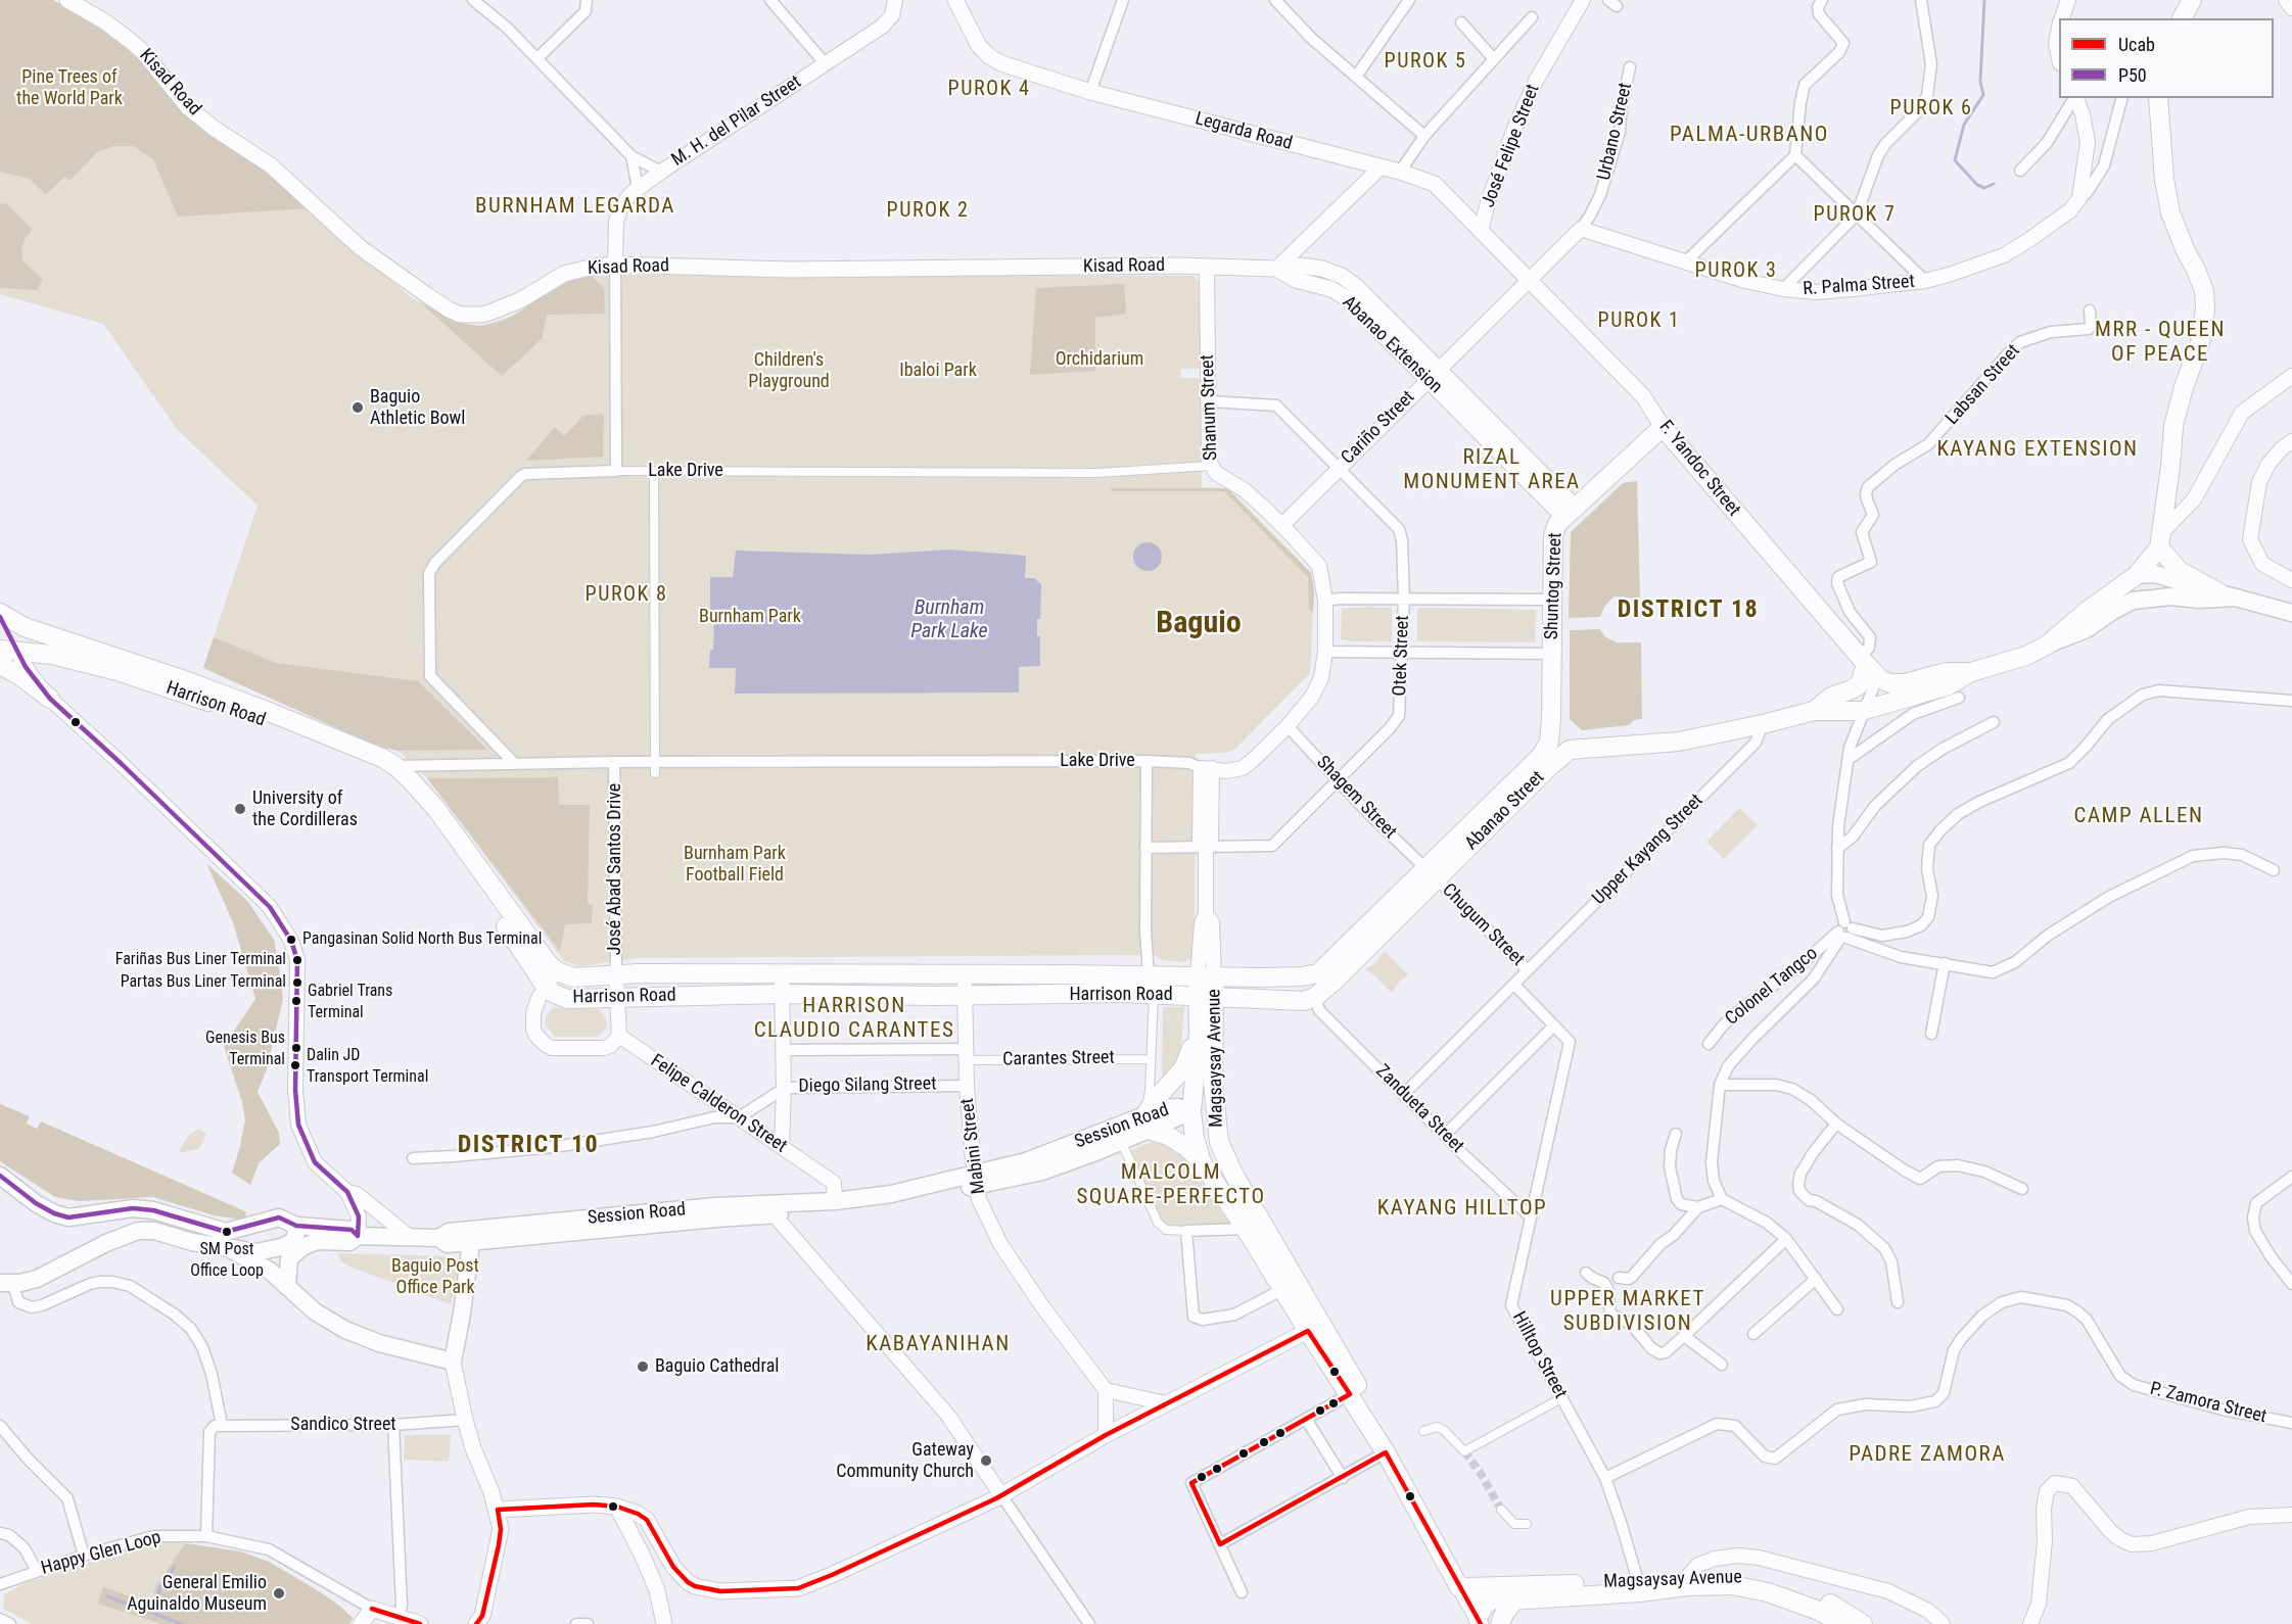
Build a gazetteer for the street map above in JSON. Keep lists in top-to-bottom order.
{
  "streets": {
    "highway": [
      "F. Yandoc Street",
      "Shuntog Street",
      "Harrison Road",
      "Abanao Street",
      "Magsaysay Avenue"
    ],
    "main road": [
      "Kisad Road",
      "Legarda Road",
      "Abanao Extension",
      "Session Road"
    ],
    "street": [
      "M. H. del Pilar Street",
      "Urbano Street",
      "José Felipe Street",
      "R. Palma Street",
      "Labsan Street",
      "Shanum Street",
      "Cariño Street",
      "Lake Drive",
      "Otek Street",
      "Shagem Street",
      "Upper Kayang Street",
      "José Abad Santos Drive",
      "Chugum Street",
      "Colonel Tangco",
      "Carantes Street",
      "Diego Silang Street",
      "Felipe Calderon Street",
      "Zandueta Street",
      "Mabini Street",
      "Hilltop Street",
      "P. Zamora Street",
      "Sandico Street",
      "Happy Glen Loop"
    ]
  },
  "crossings": [
    ["Kisad Road", "M. H. del Pilar Street"],
    ["Kisad Road", "Abanao Extension"],
    ["Kisad Road", "Shanum Street"],
    ["Legarda Road", "Urbano Street"],
    ["Legarda Road", "José Felipe Street"],
    ["Legarda Road", "Cariño Street"],
    ["Legarda Road", "F. Yandoc Street"],
    ["Urbano Street", "R. Palma Street"],
    ["Urbano Street", "Cariño Street"],
    ["Urbano Street", "F. Yandoc Street"],
    ["Abanao Extension", "Cariño Street"],
    ["Abanao Extension", "Shuntog Street"],
    ["Labsan Street", "F. Yandoc Street"],
    ["Shanum Street", "Cariño Street"],
    ["Shanum Street", "Lake Drive"],
    ["Shanum Street", "Otek Street"],
    ["Shanum Street", "Shagem Street"],
    ["Cariño Street", "F. Yandoc Street"],
    ["Cariño Street", "Otek Street"],
    ["F. Yandoc Street", "Shuntog Street"],
    ["Lake Drive", "Harrison Road"],
    ["Lake Drive", "José Abad Santos Drive"],
    ["Shuntog Street", "Abanao Street"],
    ["Otek Street", "Shagem Street"],
    ["Harrison Road", "Abanao Street"],
    ["Harrison Road", "José Abad Santos Drive"],
    ["Harrison Road", "Magsaysay Avenue"],
    ["Harrison Road", "Mabini Street"],
    ["Shagem Street", "Abanao Street"],
    ["Shagem Street", "Chugum Street"],
    ["Abanao Street", "Chugum Street"],
    ["Abanao Street", "Magsaysay Avenue"],
    ["Abanao Street", "Zandueta Street"],
    ["Upper Kayang Street", "Chugum Street"],
    ["Upper Kayang Street", "Zandueta Street"],
    ["Upper Kayang Street", "Hilltop Street"],
    ["Magsaysay Avenue", "Session Road"],
    ["Magsaysay Avenue", "Hilltop Street"],
    ["Carantes Street", "Mabini Street"],
    ["Diego Silang Street", "Felipe Calderon Street"],
    ["Diego Silang Street", "Mabini Street"],
    ["Felipe Calderon Street", "Session Road"],
    ["Zandueta Street", "Hilltop Street"],
    ["Session Road", "Mabini Street"],
    ["Hilltop Street", "P. Zamora Street"]
  ],
  "districts": [
    "PUROK 5",
    "PUROK 4",
    "PUROK 6",
    "PALMA-URBANO",
    "BURNHAM LEGARDA",
    "PUROK 2",
    "PUROK 7",
    "PUROK 3",
    "PUROK 1",
    "MRR - QUEEN OF PEACE",
    "KAYANG EXTENSION",
    "RIZAL MONUMENT AREA",
    "PUROK 8",
    "DISTRICT 18",
    "Baguio",
    "CAMP ALLEN",
    "HARRISON CLAUDIO CARANTES",
    "DISTRICT 10",
    "MALCOLM SQUARE-PERFECTO",
    "KAYANG HILLTOP",
    "UPPER MARKET SUBDIVISION",
    "KABAYANIHAN",
    "PADRE ZAMORA"
  ],
  "water": ["Burnham Park Lake"],
  "parks": [
    "Pine Trees of the World Park",
    "Orchidarium",
    "Children's Playground",
    "Ibaloi Park",
    "Burnham Park",
    "Burnham Park Football Field",
    "Baguio Post Office Park"
  ],
  "places": [
    "Baguio Athletic Bowl",
    "University of the Cordilleras",
    "Pangasinan Solid North Bus Terminal",
    "Fariñas Bus Liner Terminal",
    "Partas Bus Liner Terminal",
    "Gabriel Trans Terminal",
    "Genesis Bus Terminal",
    "Dalin JD Transport Terminal",
    "SM Post Office Loop",
    "Baguio Cathedral",
    "Gateway Community Church",
    "General Emilio Aguinaldo Museum"
  ],
  "lines": ["transit line P50", "transit line Ucab"],
  "legend": ["Ucab", "P50"]
}
